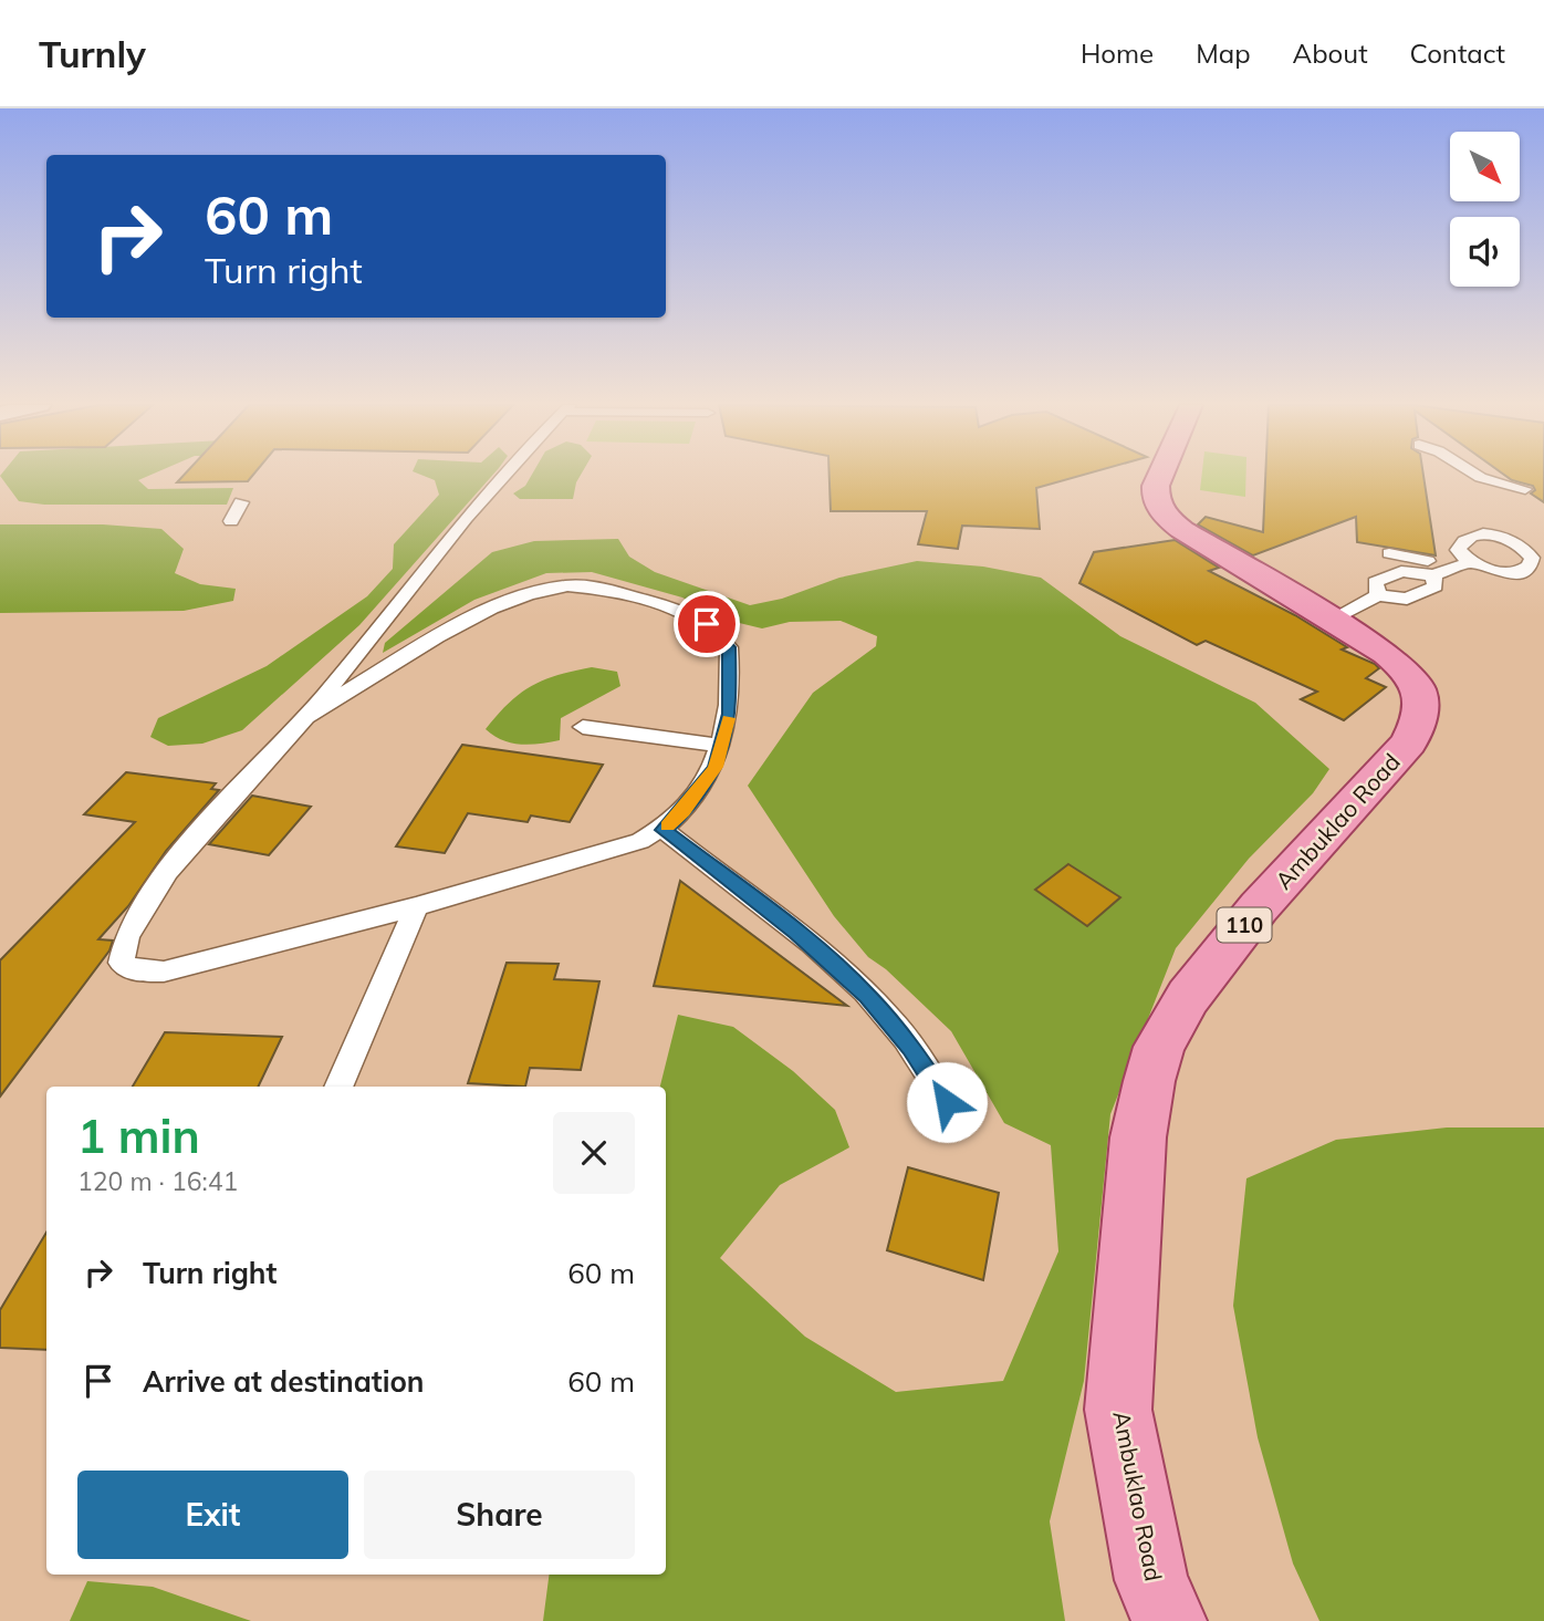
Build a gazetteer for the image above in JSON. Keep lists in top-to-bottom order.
{
  "streets": {
    "main road": ["Ambuklao Road", "110"]
  },
  "north": "bottom right",
  "page": {
    "header": "Turnly",
    "nav": [
      "Home",
      "Map",
      "About",
      "Contact"
    ],
    "turn": ["60 m", "Turn right"],
    "heading": ["1 min", "120 m · 16:41"],
    "list": [
      {
        "name": "Turn right",
        "value": "60 m"
      },
      {
        "name": "Arrive at destination",
        "value": "60 m"
      }
    ],
    "buttons": ["Exit", "Share"]
  }
}
